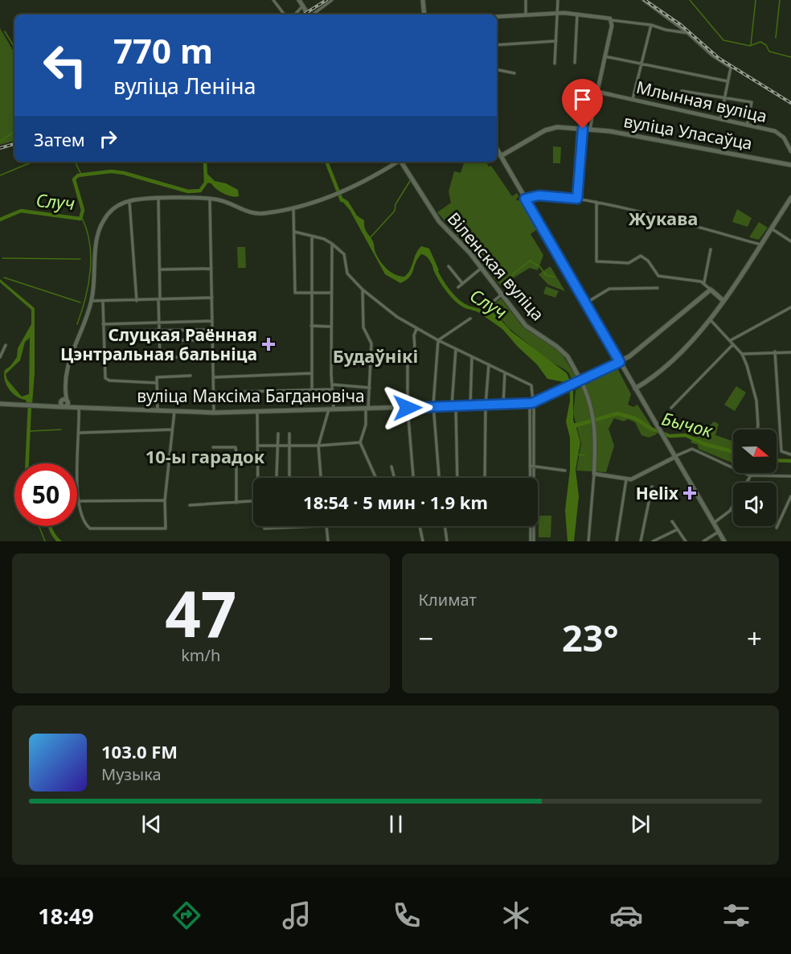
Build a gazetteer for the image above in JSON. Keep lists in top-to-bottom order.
{
  "streets": {
    "main road": ["вуліца Уласаўца", "Віленская вуліца", "вуліца Максіма Багдановіча"],
    "street": ["Млынная вуліца"]
  },
  "crossings": [
    ["Віленская вуліца", "вуліца Максіма Багдановіча"]
  ],
  "districts": ["Жукава", "Будаўнікі", "10-ы гарадок"],
  "water": ["Случ", "Бычок"],
  "places": {
    "health": ["Слуцкая Раённая Цэнтральная бальніца", "Helix"]
  },
  "north": "right",
  "page": {
    "turn": ["770 m", "вуліца Леніна"],
    "then": "Затем",
    "limit": "50",
    "trip": "18:54 · 5 мин · 1.9 km",
    "tile": [
      ["47", "km/h"],
      "Климат"
    ],
    "heat": ["−", "23°", "+"],
    "song": ["103.0 FM", "Музыка"],
    "tabs": "18:49"
  }
}
